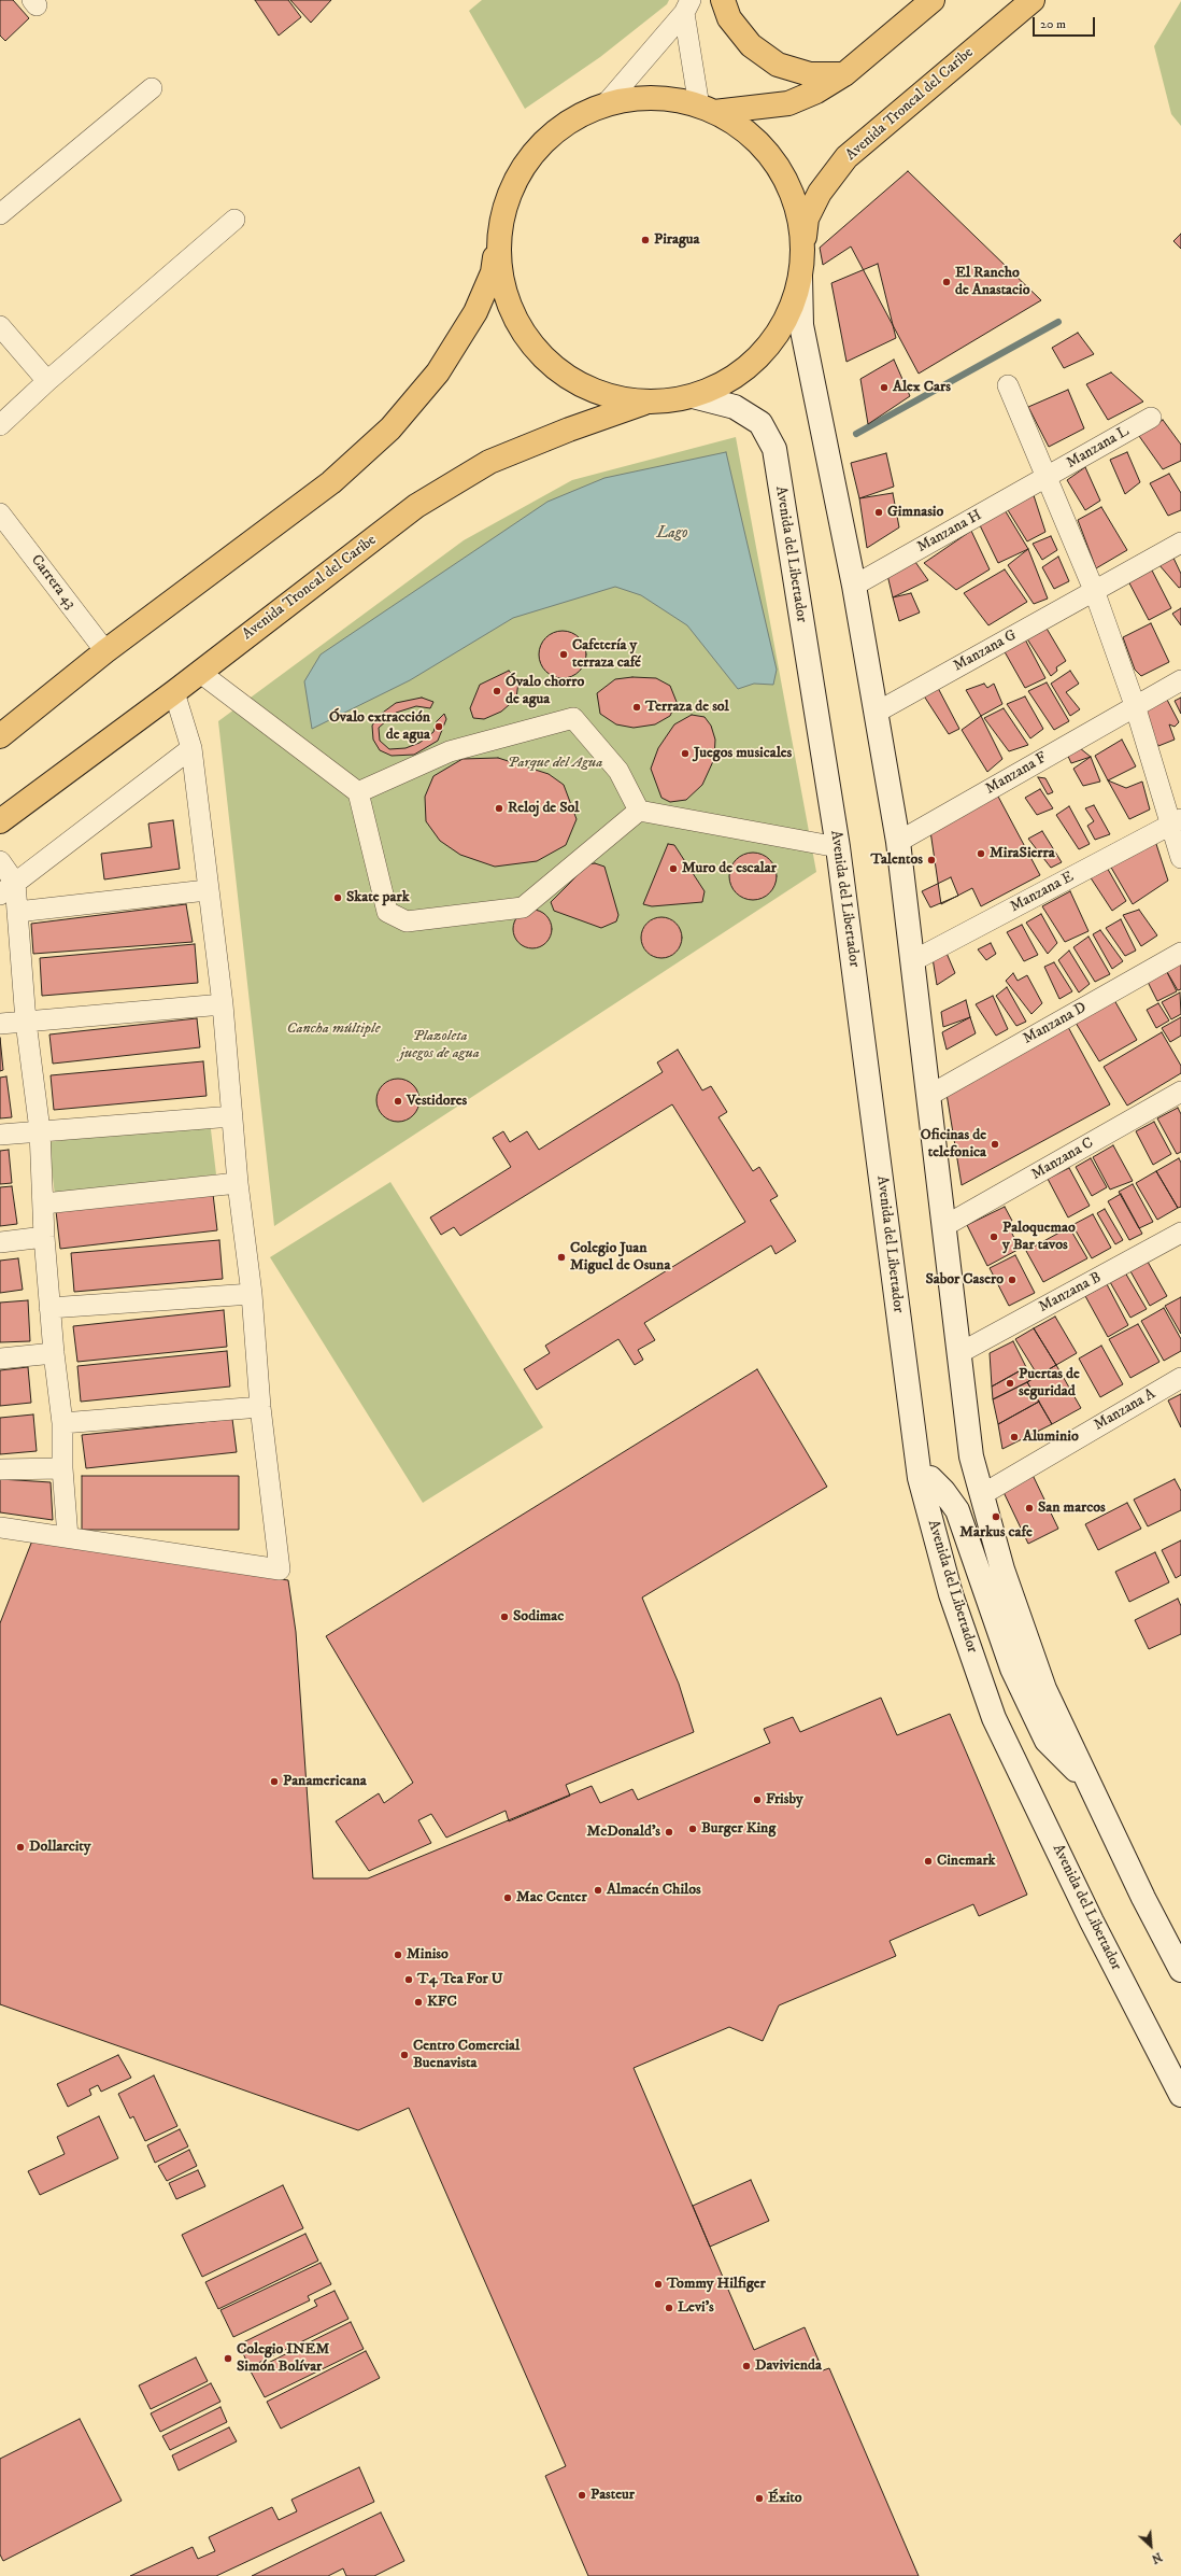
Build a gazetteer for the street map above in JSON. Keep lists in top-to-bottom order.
{
  "streets": {
    "highway": ["Avenida Troncal del Caribe"],
    "main road": ["Avenida del Libertador"],
    "street": [
      "Manzana L",
      "Manzana H",
      "Carrera 43",
      "Manzana G",
      "Manzana F",
      "Manzana E",
      "Manzana D",
      "Manzana C",
      "Manzana B",
      "Manzana A"
    ]
  },
  "crossings": [
    ["Manzana L", "Manzana H"]
  ],
  "water": ["Lago"],
  "parks": ["Parque del Agua", "Cancha múltiple", "Plazoleta juegos de agua"],
  "places": [
    "Piragua",
    "El Rancho de Anastacio",
    "Alex Cars",
    "Gimnasio",
    "Cafetería y terraza café",
    "Óvalo chorro de agua",
    "Terraza de sol",
    "Óvalo extracción de agua",
    "Juegos musicales",
    "Reloj de Sol",
    "MiraSierra",
    "Talentos",
    "Muro de escalar",
    "Skate park",
    "Vestidores",
    "Oficinas de telefonica",
    "Paloquemao y Bar tavos",
    "Colegio Juan Miguel de Osuna",
    "Sabor Casero",
    "Puertas de seguridad",
    "Aluminio",
    "San marcos",
    "Markus cafe",
    "Sodimac",
    "Panamericana",
    "Frisby",
    "Burger King",
    "McDonald's",
    "Dollarcity",
    "Cinemark",
    "Almacén Chilos",
    "Mac Center",
    "Miniso",
    "T4 Tea For U",
    "KFC",
    "Centro Comercial Buenavista",
    "Tommy Hilfiger",
    "Levi's",
    "Colegio INEM Simón Bolívar",
    "Davivienda",
    "Pasteur",
    "Éxito"
  ],
  "scale_bar": "20 m",
  "north": "bottom right"
}
